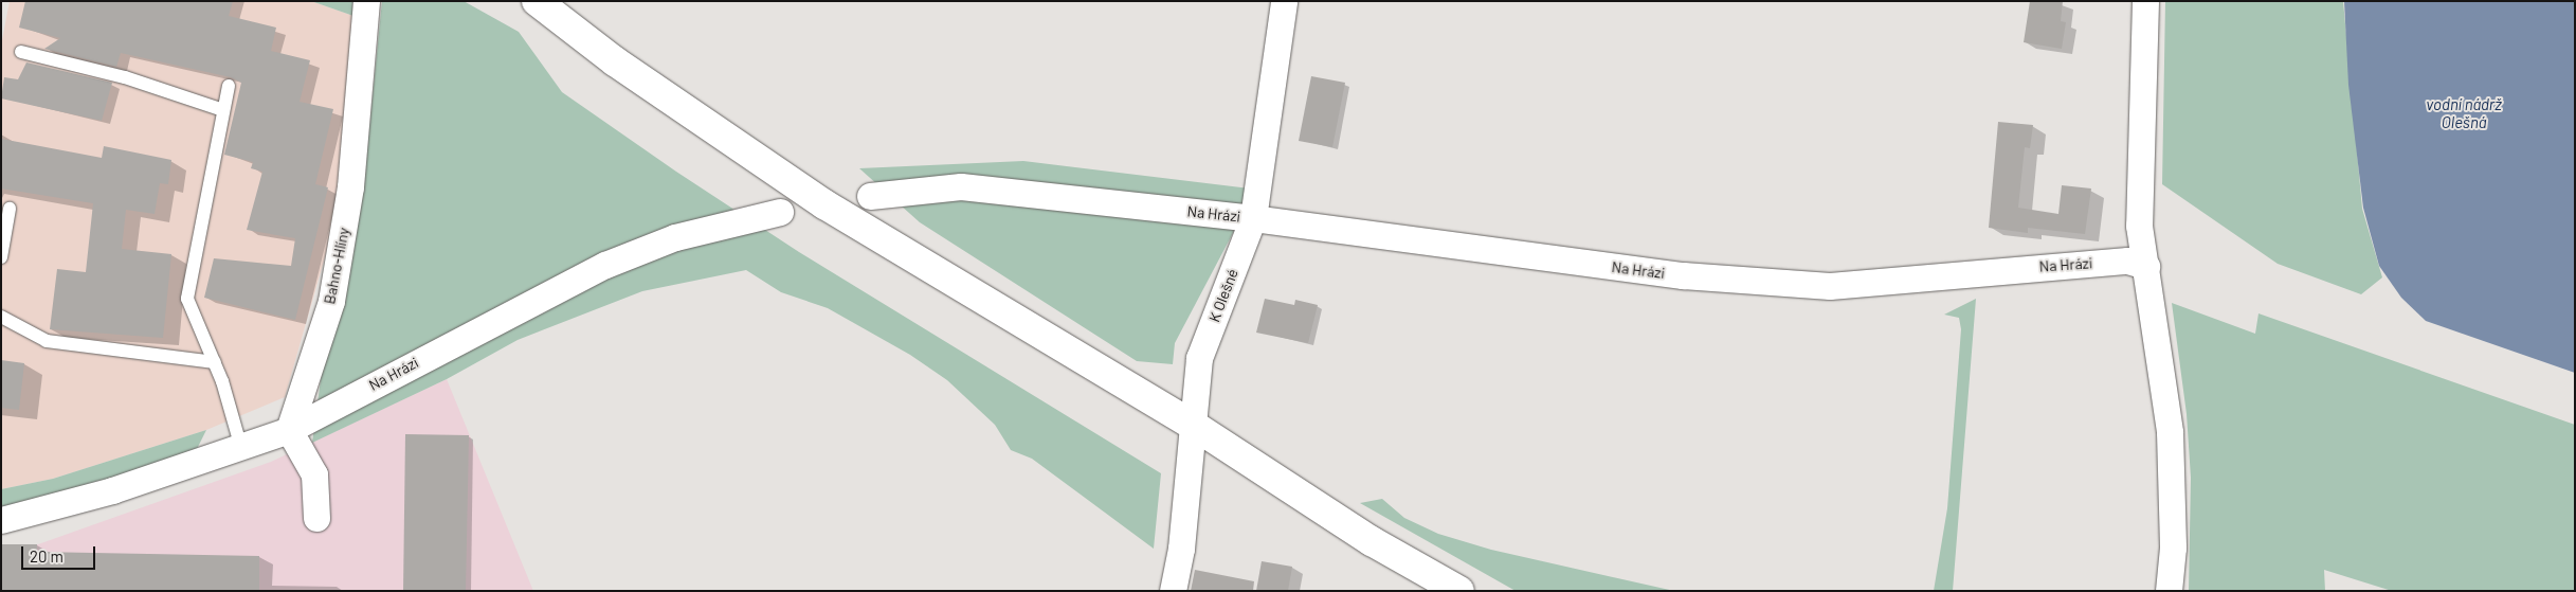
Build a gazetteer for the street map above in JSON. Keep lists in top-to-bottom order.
{
  "streets": {
    "street": ["Na Hrázi", "Bahno-Hlíny", "K Olešné"]
  },
  "crossings": [
    ["Na Hrázi", "Bahno-Hlíny"],
    ["Na Hrázi", "K Olešné"]
  ],
  "water": ["vodní nádrž Olešná"],
  "scale_bar": "20 m"
}
